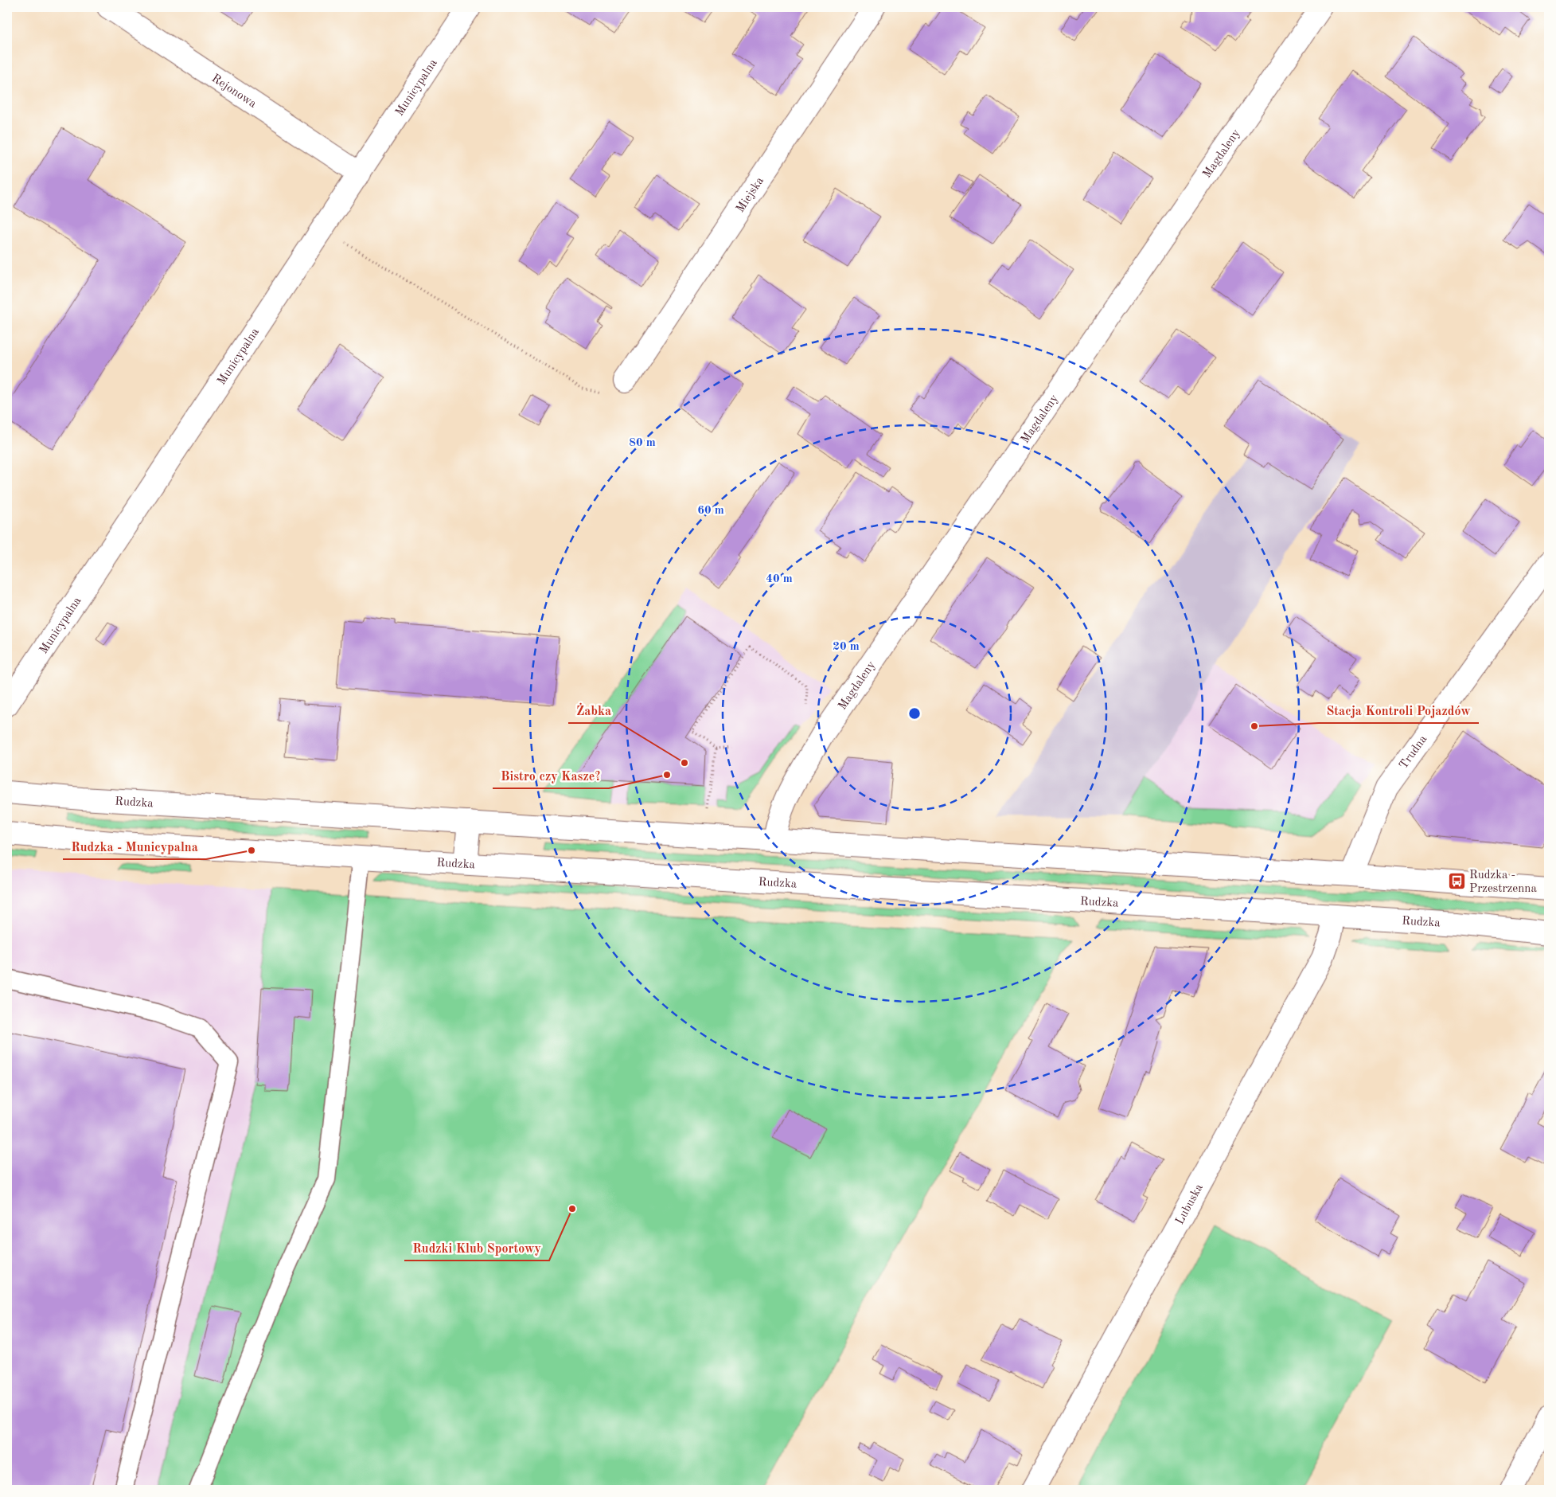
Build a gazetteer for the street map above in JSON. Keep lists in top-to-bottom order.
{
  "streets": {
    "street": [
      "Municypalna",
      "Rejonowa",
      "Magdaleny",
      "Miejska",
      "Trudna",
      "Rudzka",
      "Lubuska"
    ]
  },
  "crossings": [
    ["Municypalna", "Rejonowa"],
    ["Magdaleny", "Rudzka"],
    ["Trudna", "Rudzka"],
    ["Rudzka", "Lubuska"]
  ],
  "places": {
    "other": [
      "Stacja Kontroli Pojazdów",
      "Żabka",
      "Bistro czy Kasze?",
      "Rudzka - Municypalna",
      "Rudzki Klub Sportowy"
    ],
    "bus stop": ["Rudzka - Przestrzenna"]
  },
  "rings": [
    "80 m",
    "60 m",
    "40 m",
    "20 m"
  ]
}
